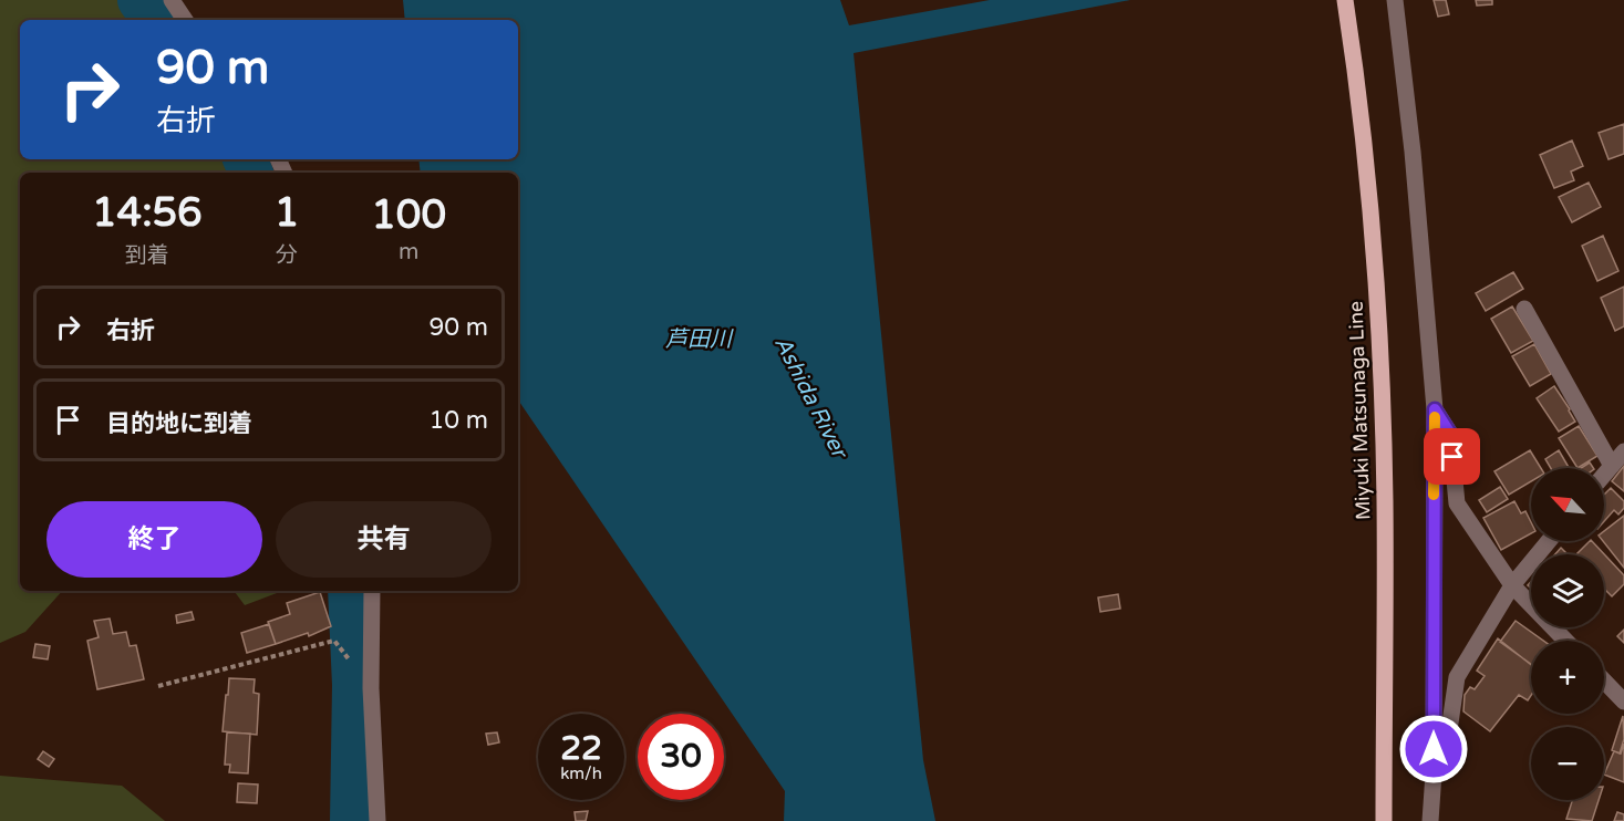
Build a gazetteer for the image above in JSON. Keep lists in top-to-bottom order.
{
  "streets": {
    "main road": ["Miyuki Matsunaga Line"]
  },
  "water": ["芦田川", "Ashida River"],
  "north": "top left",
  "page": {
    "turn": ["90 m", "右折"],
    "eta": [
      "14:56",
      "到着",
      "1",
      "分",
      "100",
      "m"
    ],
    "list": [
      {
        "name": "右折",
        "value": "90 m"
      },
      {
        "name": "目的地に到着",
        "value": "10 m"
      }
    ],
    "map_buttons": ["+", "−"],
    "buttons": ["終了", "共有"],
    "speed": "22 km/h",
    "limit": "30"
  }
}
